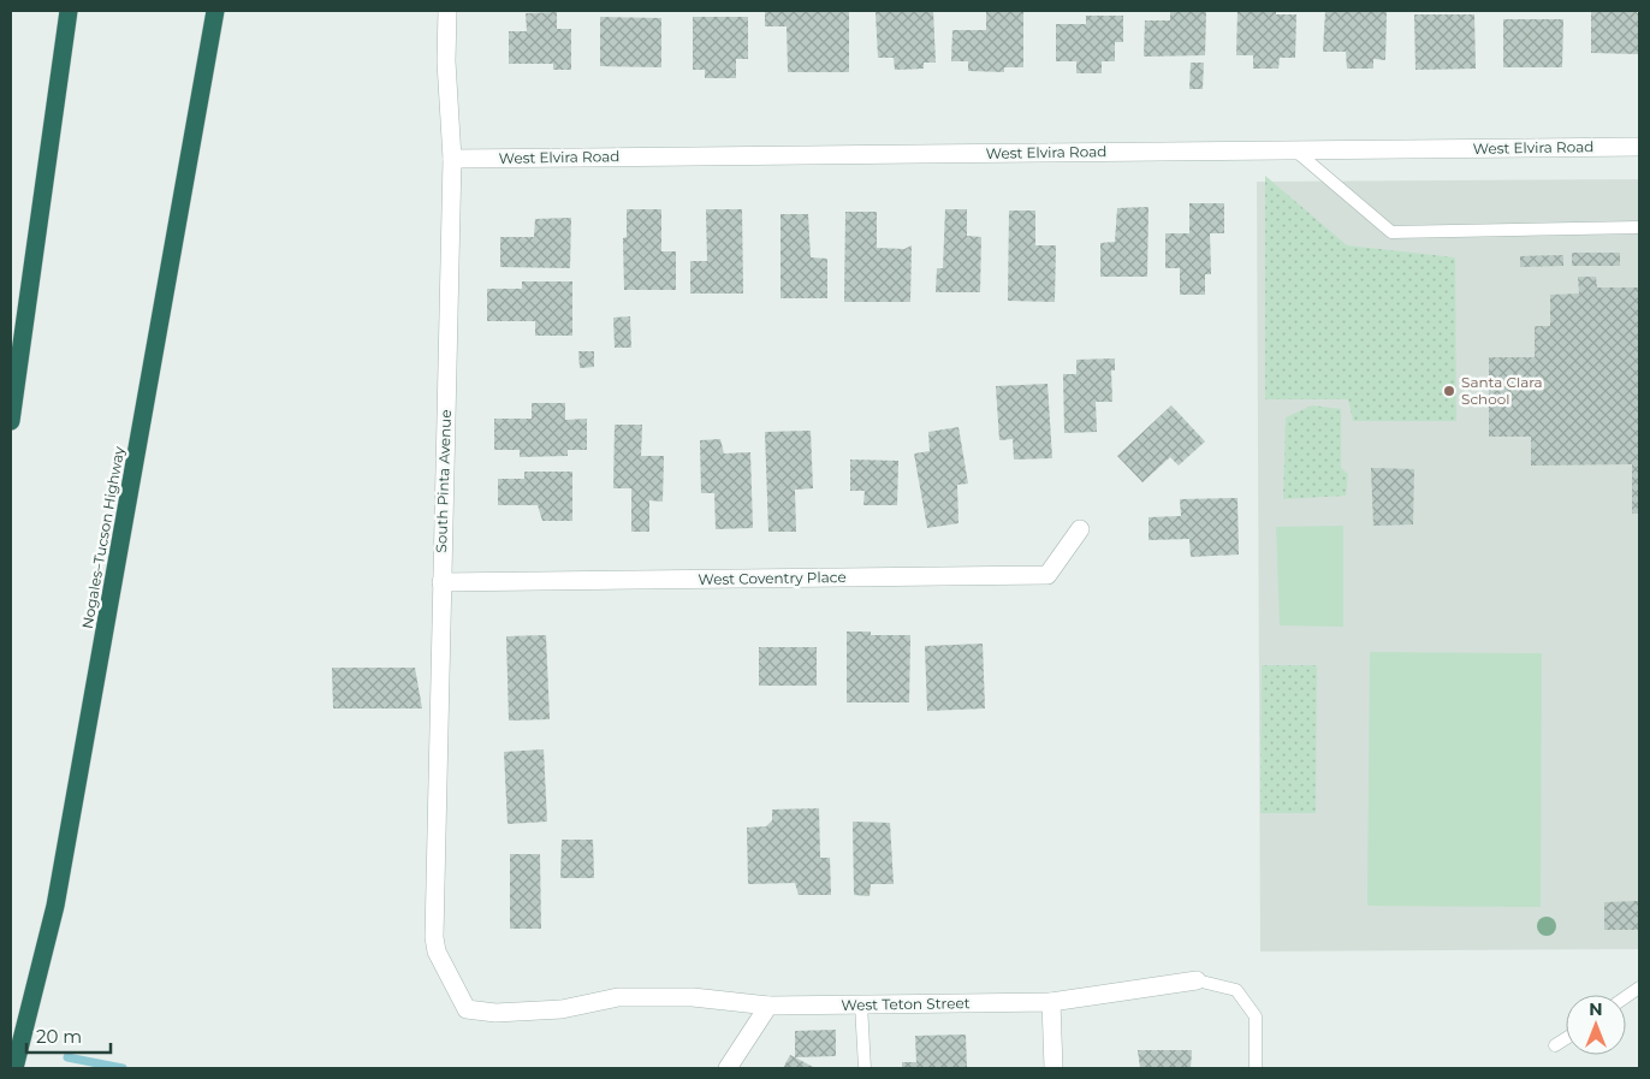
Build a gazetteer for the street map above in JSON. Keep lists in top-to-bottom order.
{
  "streets": {
    "highway": ["Nogales–Tucson Highway"],
    "street": [
      "West Elvira Road",
      "South Pinta Avenue",
      "West Coventry Place",
      "West Teton Street"
    ]
  },
  "crossings": [
    ["West Elvira Road", "South Pinta Avenue"],
    ["South Pinta Avenue", "West Coventry Place"],
    ["South Pinta Avenue", "West Teton Street"]
  ],
  "places": ["Santa Clara School"],
  "scale_bar": "20 m",
  "north": "top"
}
